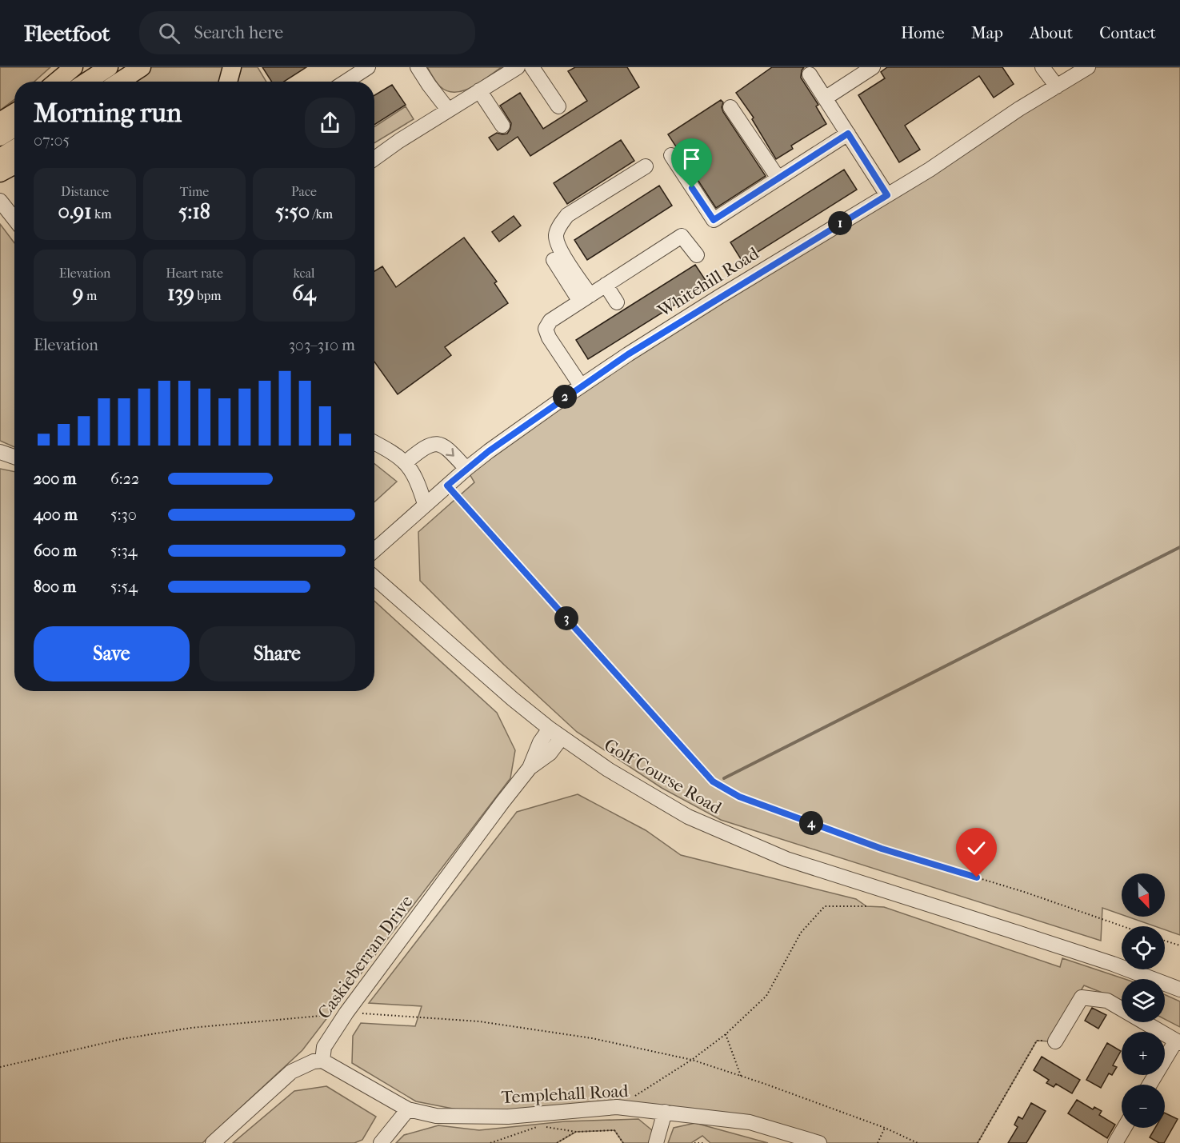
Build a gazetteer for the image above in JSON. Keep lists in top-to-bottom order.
{
  "streets": {
    "street": [
      "Whitehill Road",
      "Golf Course Road",
      "Caskieberran Drive",
      "Templehall Road"
    ]
  },
  "crossings": [
    ["Golf Course Road", "Caskieberran Drive"],
    ["Caskieberran Drive", "Templehall Road"]
  ],
  "north": "bottom right",
  "page": {
    "header": "Fleetfoot",
    "search": "Search here",
    "nav": [
      "Home",
      "Map",
      "About",
      "Contact"
    ],
    "heading": ["Morning run", "07:05"],
    "stats": [
      ["Distance", "0.91 km"],
      ["Time", "5:18"],
      ["Pace", "5:50 /km"],
      ["Elevation", "9 m"],
      ["Heart rate", "139 bpm"],
      ["kcal", "64"]
    ],
    "pins": [
      "1",
      "2",
      "3",
      "4"
    ],
    "chart": ["Elevation", "303–310 m"],
    "list": [
      {
        "name": "200 m",
        "note": "6:22"
      },
      {
        "name": "400 m",
        "note": "5:30"
      },
      {
        "name": "600 m",
        "note": "5:34"
      },
      {
        "name": "800 m",
        "note": "5:54"
      }
    ],
    "buttons": ["Save", "Share"],
    "map_buttons": ["+", "−"]
  }
}
